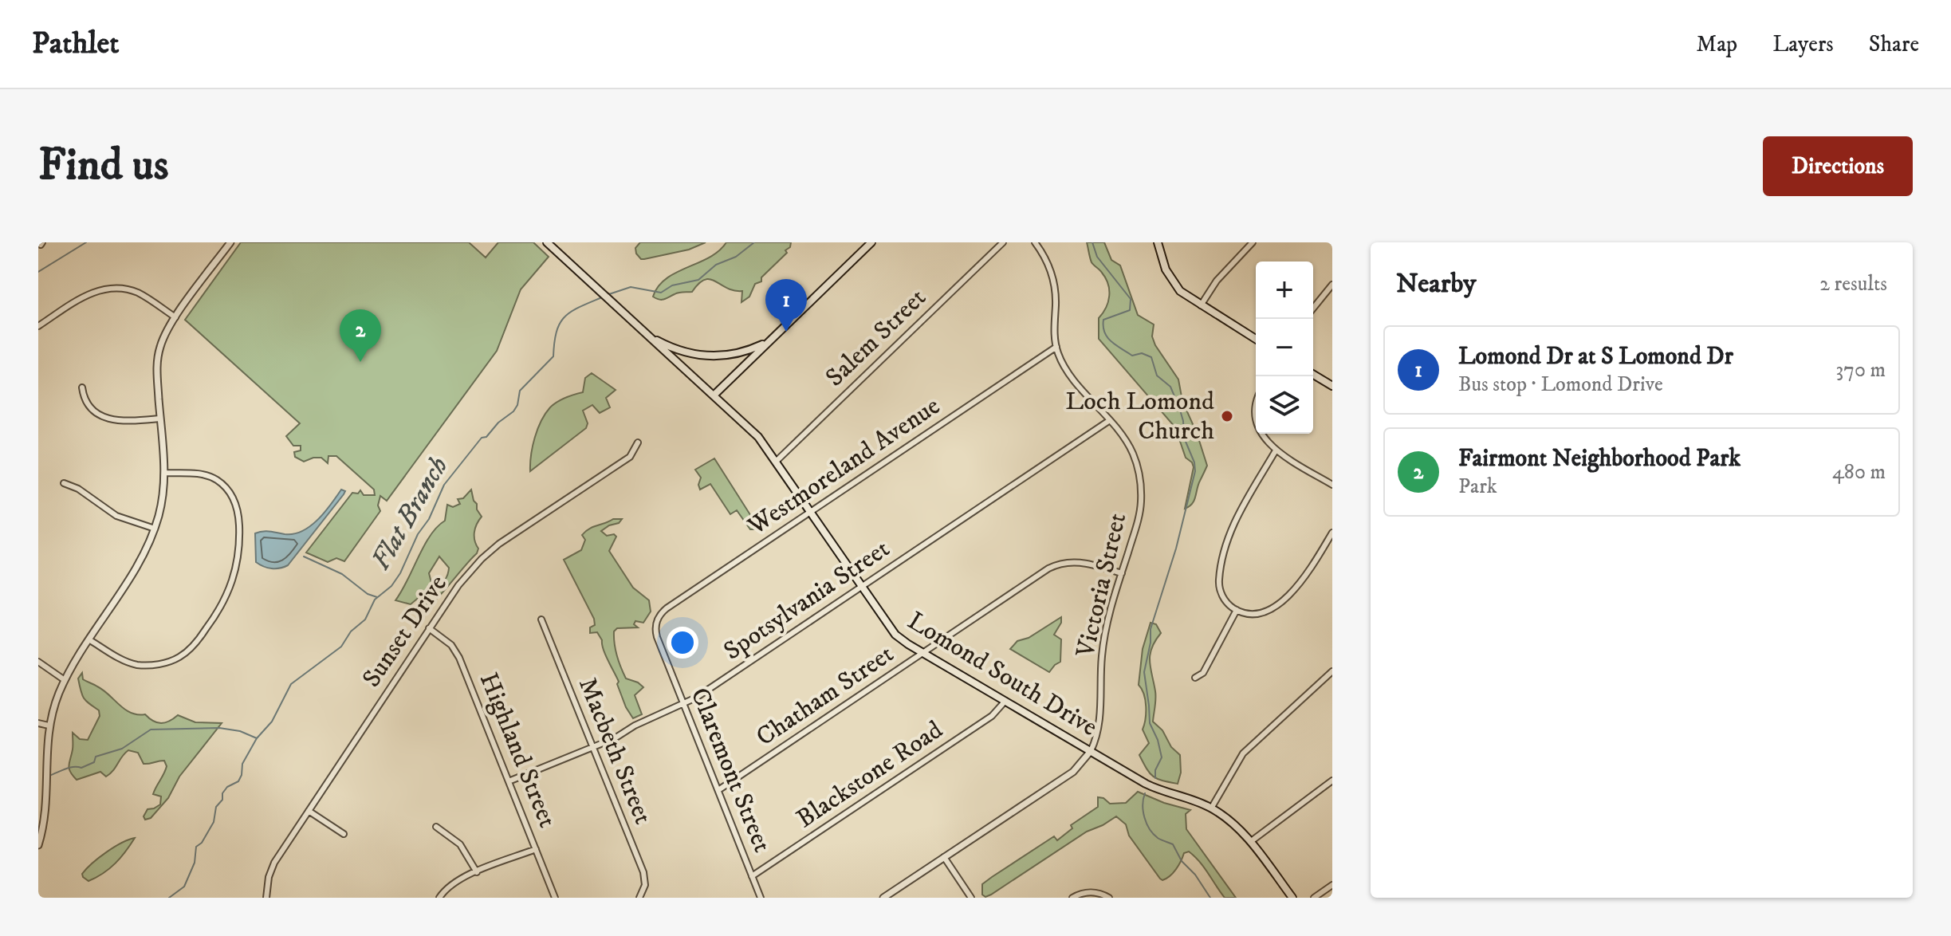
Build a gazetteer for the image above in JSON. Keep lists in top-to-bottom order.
{
  "streets": {
    "main road": ["Lomond South Drive"],
    "street": [
      "Salem Street",
      "Westmoreland Avenue",
      "Victoria Street",
      "Spotsylvania Street",
      "Sunset Drive",
      "Chatham Street",
      "Highland Street",
      "Macbeth Street",
      "Claremont Street",
      "Blackstone Road"
    ]
  },
  "crossings": [
    ["Salem Street", "Lomond South Drive"],
    ["Westmoreland Avenue", "Victoria Street"],
    ["Westmoreland Avenue", "Lomond South Drive"],
    ["Westmoreland Avenue", "Claremont Street"],
    ["Victoria Street", "Spotsylvania Street"],
    ["Victoria Street", "Lomond South Drive"],
    ["Victoria Street", "Chatham Street"],
    ["Spotsylvania Street", "Lomond South Drive"],
    ["Spotsylvania Street", "Highland Street"],
    ["Spotsylvania Street", "Macbeth Street"],
    ["Spotsylvania Street", "Claremont Street"],
    ["Sunset Drive", "Highland Street"],
    ["Lomond South Drive", "Chatham Street"],
    ["Lomond South Drive", "Blackstone Road"],
    ["Chatham Street", "Claremont Street"],
    ["Claremont Street", "Blackstone Road"]
  ],
  "water": ["Flat Branch"],
  "places": ["Loch Lomond Church"],
  "page": {
    "header": "Pathlet",
    "nav": ["Map", "Layers", "Share"],
    "buttons": "Directions",
    "title": "Find us",
    "heading": ["Nearby", "2 results"],
    "map_buttons": ["+", "−"],
    "pins": ["1", "2"],
    "list": [
      {
        "mark": "1",
        "name": "Lomond Dr at S Lomond Dr",
        "note": "Bus stop · Lomond Drive",
        "value": "370 m"
      },
      {
        "mark": "2",
        "name": "Fairmont Neighborhood Park",
        "note": "Park",
        "value": "480 m"
      }
    ]
  }
}
